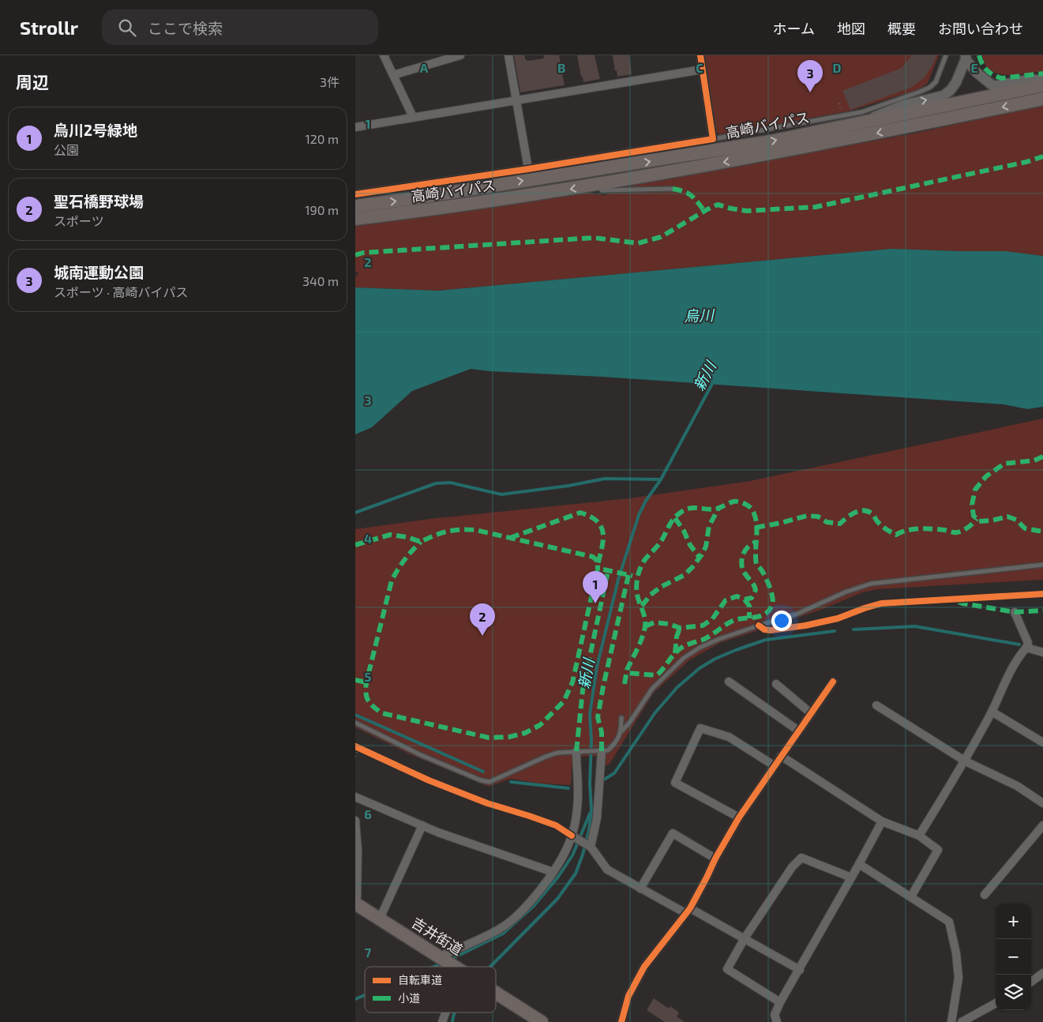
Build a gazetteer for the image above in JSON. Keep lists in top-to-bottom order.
{
  "streets": {
    "highway": ["高崎バイパス"],
    "main road": ["吉井街道"]
  },
  "water": ["烏川", "新川"],
  "legend": ["自転車道", "小道"],
  "page": {
    "header": "Strollr",
    "search": "ここで検索",
    "nav": [
      "ホーム",
      "地図",
      "概要",
      "お問い合わせ"
    ],
    "heading": ["周辺", "3件"],
    "pins": ["3", "1", "2"],
    "list": [
      {
        "mark": "1",
        "name": "烏川2号緑地",
        "note": "公園",
        "value": "120 m"
      },
      {
        "mark": "2",
        "name": "聖石橋野球場",
        "note": "スポーツ",
        "value": "190 m"
      },
      {
        "mark": "3",
        "name": "城南運動公園",
        "note": "スポーツ · 高崎バイパス",
        "value": "340 m"
      }
    ],
    "map_buttons": ["+", "−"]
  },
  "grid": {
    "columns": [
      "A",
      "B",
      "C",
      "D",
      "E"
    ],
    "rows": [
      "1",
      "2",
      "3",
      "4",
      "5",
      "6",
      "7"
    ]
  }
}
